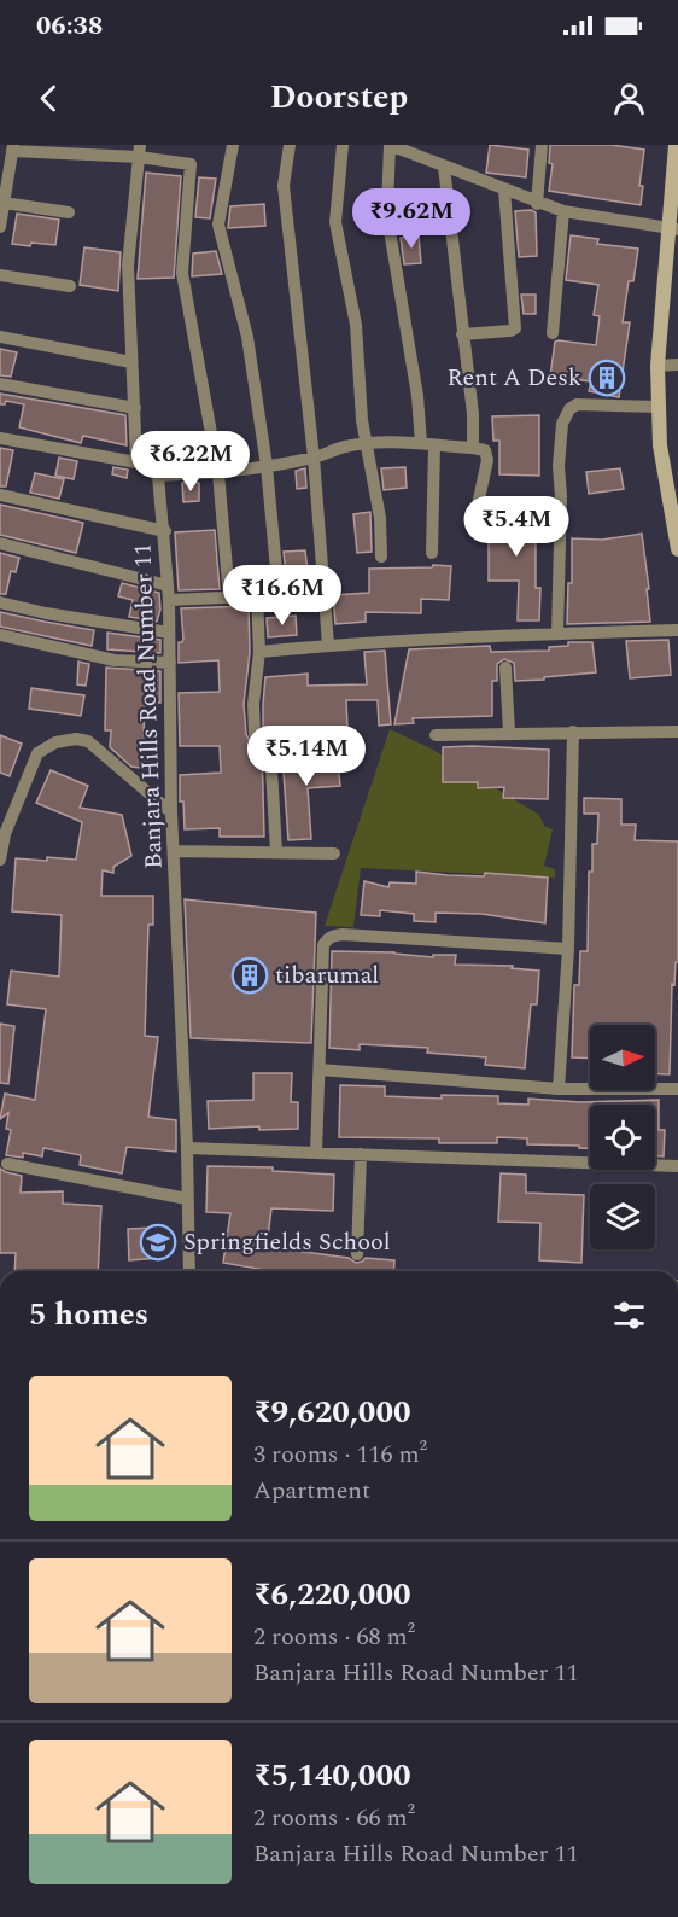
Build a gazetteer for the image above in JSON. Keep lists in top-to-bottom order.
{
  "streets": {
    "street": ["Banjara Hills Road Number 11"]
  },
  "places": {
    "building": ["Rent A Desk", "tibarumal"],
    "school or university": ["Springfields School"]
  },
  "north": "right",
  "page": {
    "status": "06:38",
    "header": "Doorstep",
    "price": [
      "₹9.62M",
      "₹6.22M",
      "₹5.4M",
      "₹16.6M",
      "₹5.14M"
    ],
    "heading": "5 homes",
    "list": [
      {
        "name": "₹9,620,000",
        "note": "3 rooms · 116 m² · Apartment"
      },
      {
        "name": "₹6,220,000",
        "note": "2 rooms · 68 m² · Banjara Hills Road Number 11"
      },
      {
        "name": "₹5,140,000",
        "note": "2 rooms · 66 m² · Banjara Hills Road Number 11"
      }
    ]
  }
}
